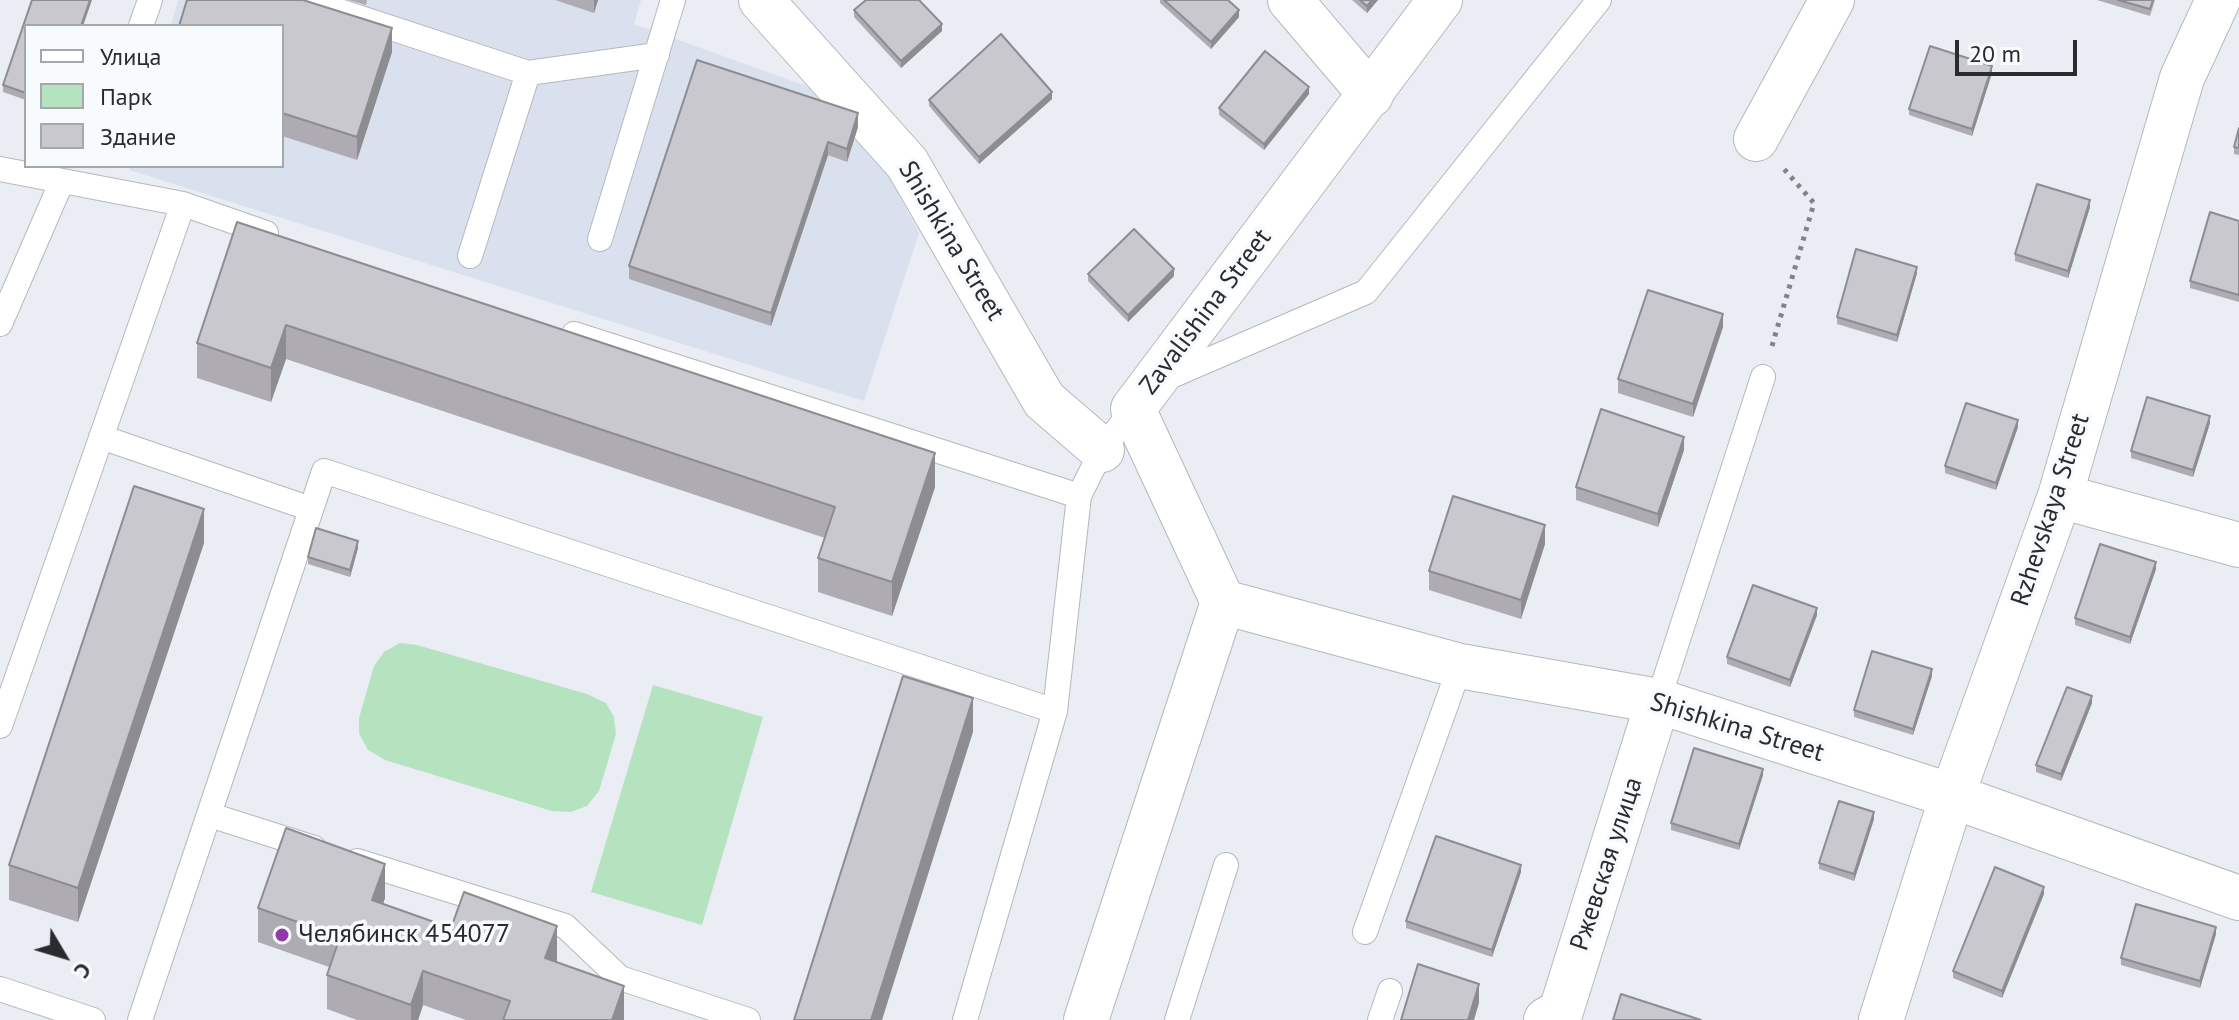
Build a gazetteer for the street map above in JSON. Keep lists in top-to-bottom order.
{
  "streets": {
    "street": [
      "Shishkina Street",
      "Zavalishina Street",
      "Rzhevskaya Street",
      "Ржевская улица"
    ]
  },
  "crossings": [
    ["Shishkina Street", "Zavalishina Street"],
    ["Shishkina Street", "Rzhevskaya Street"],
    ["Shishkina Street", "Ржевская улица"]
  ],
  "places": ["Челябинск 454077"],
  "legend": ["Улица", "Парк", "Здание"],
  "scale_bar": "20 m",
  "north": "bottom right"
}
